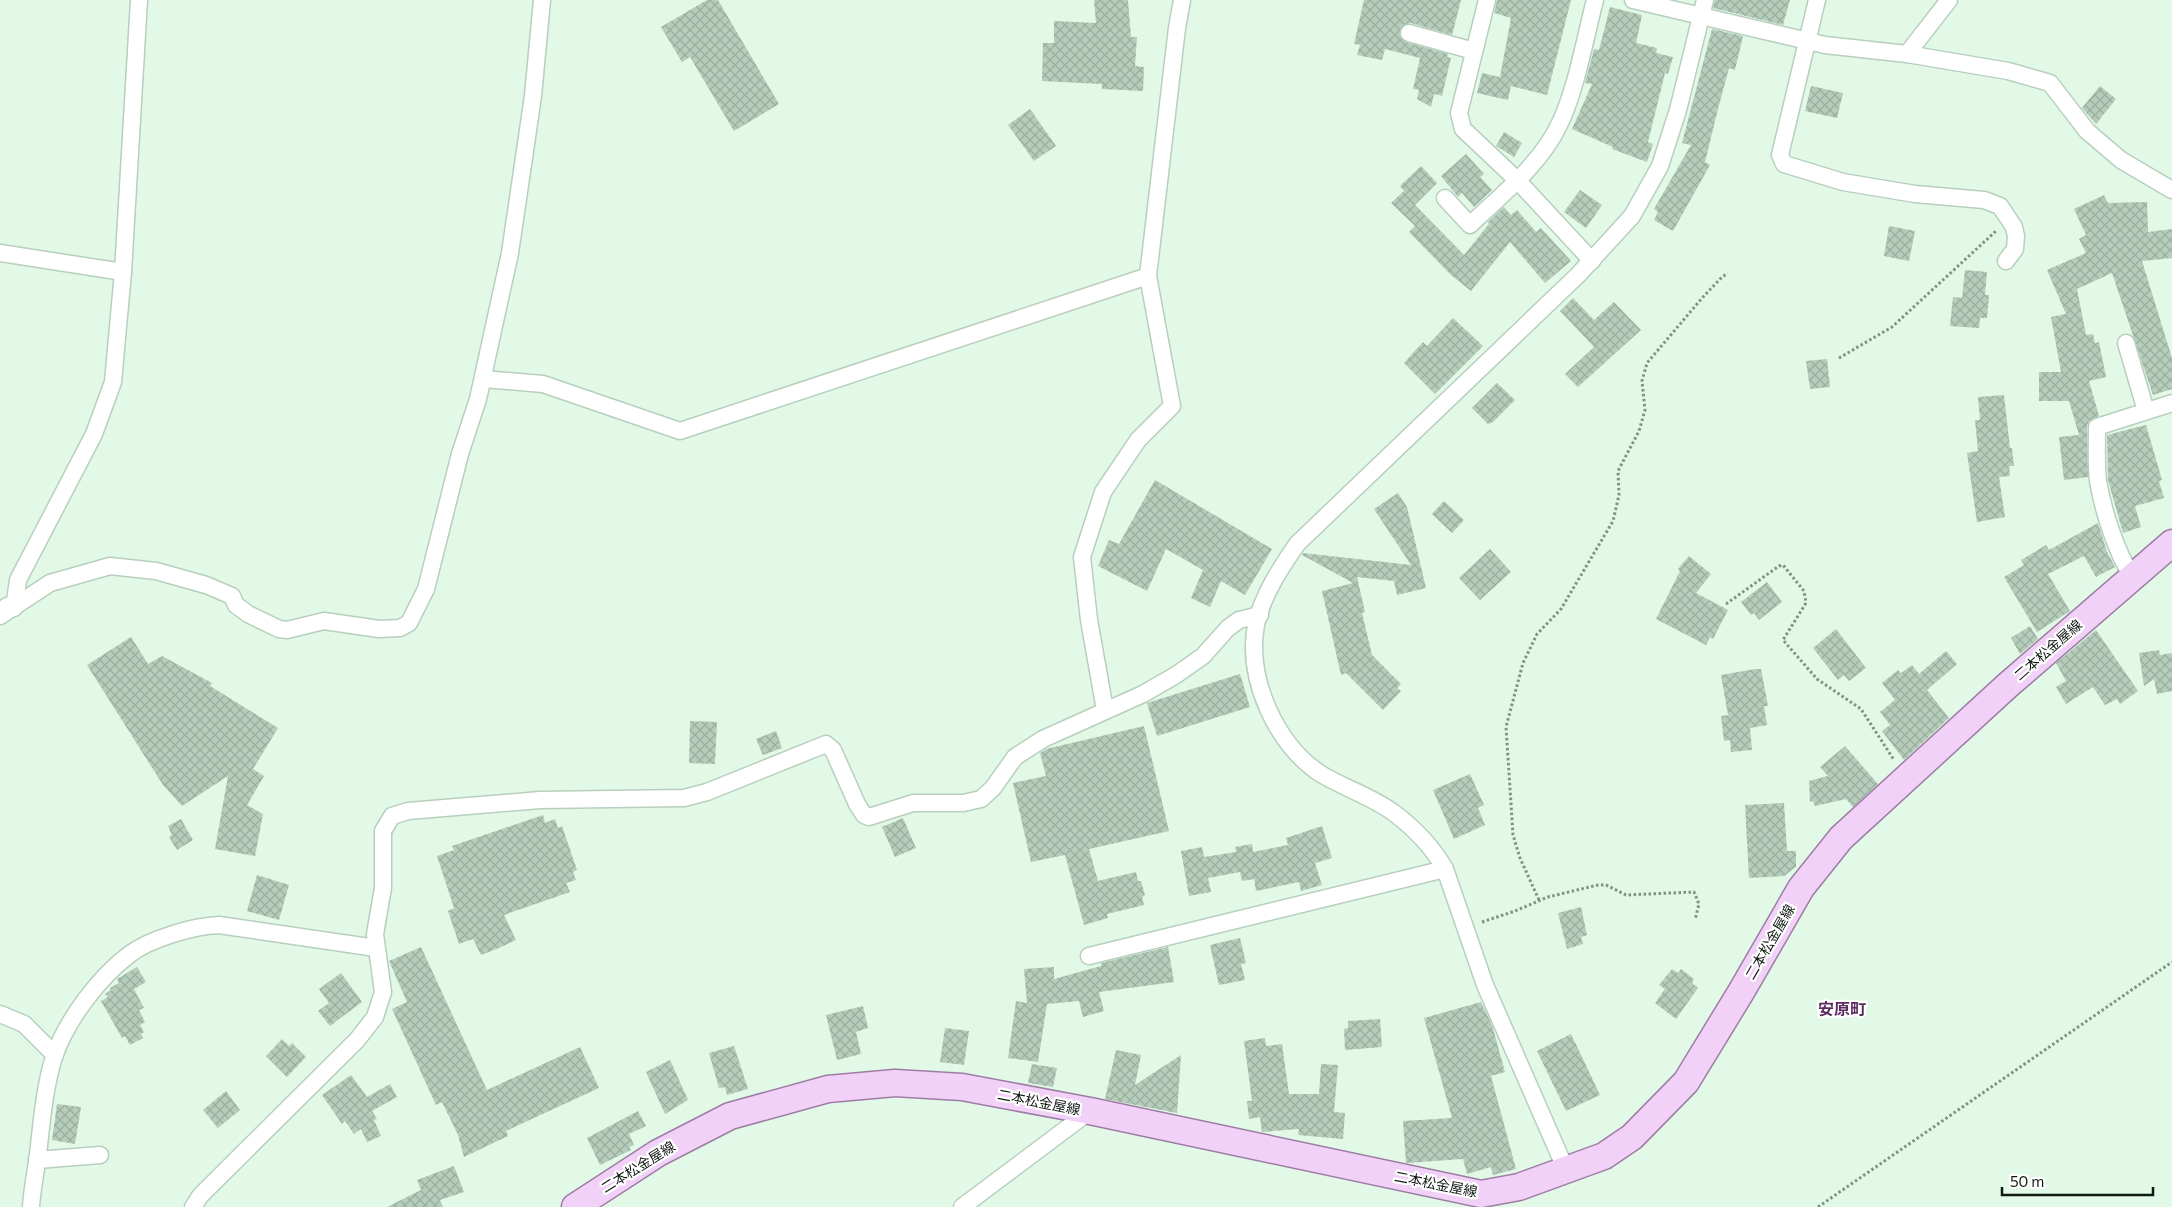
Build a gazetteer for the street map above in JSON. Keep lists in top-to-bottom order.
{
  "streets": {
    "main road": ["二本松金屋線"]
  },
  "districts": ["安原町"],
  "scale_bar": "50 m"
}
